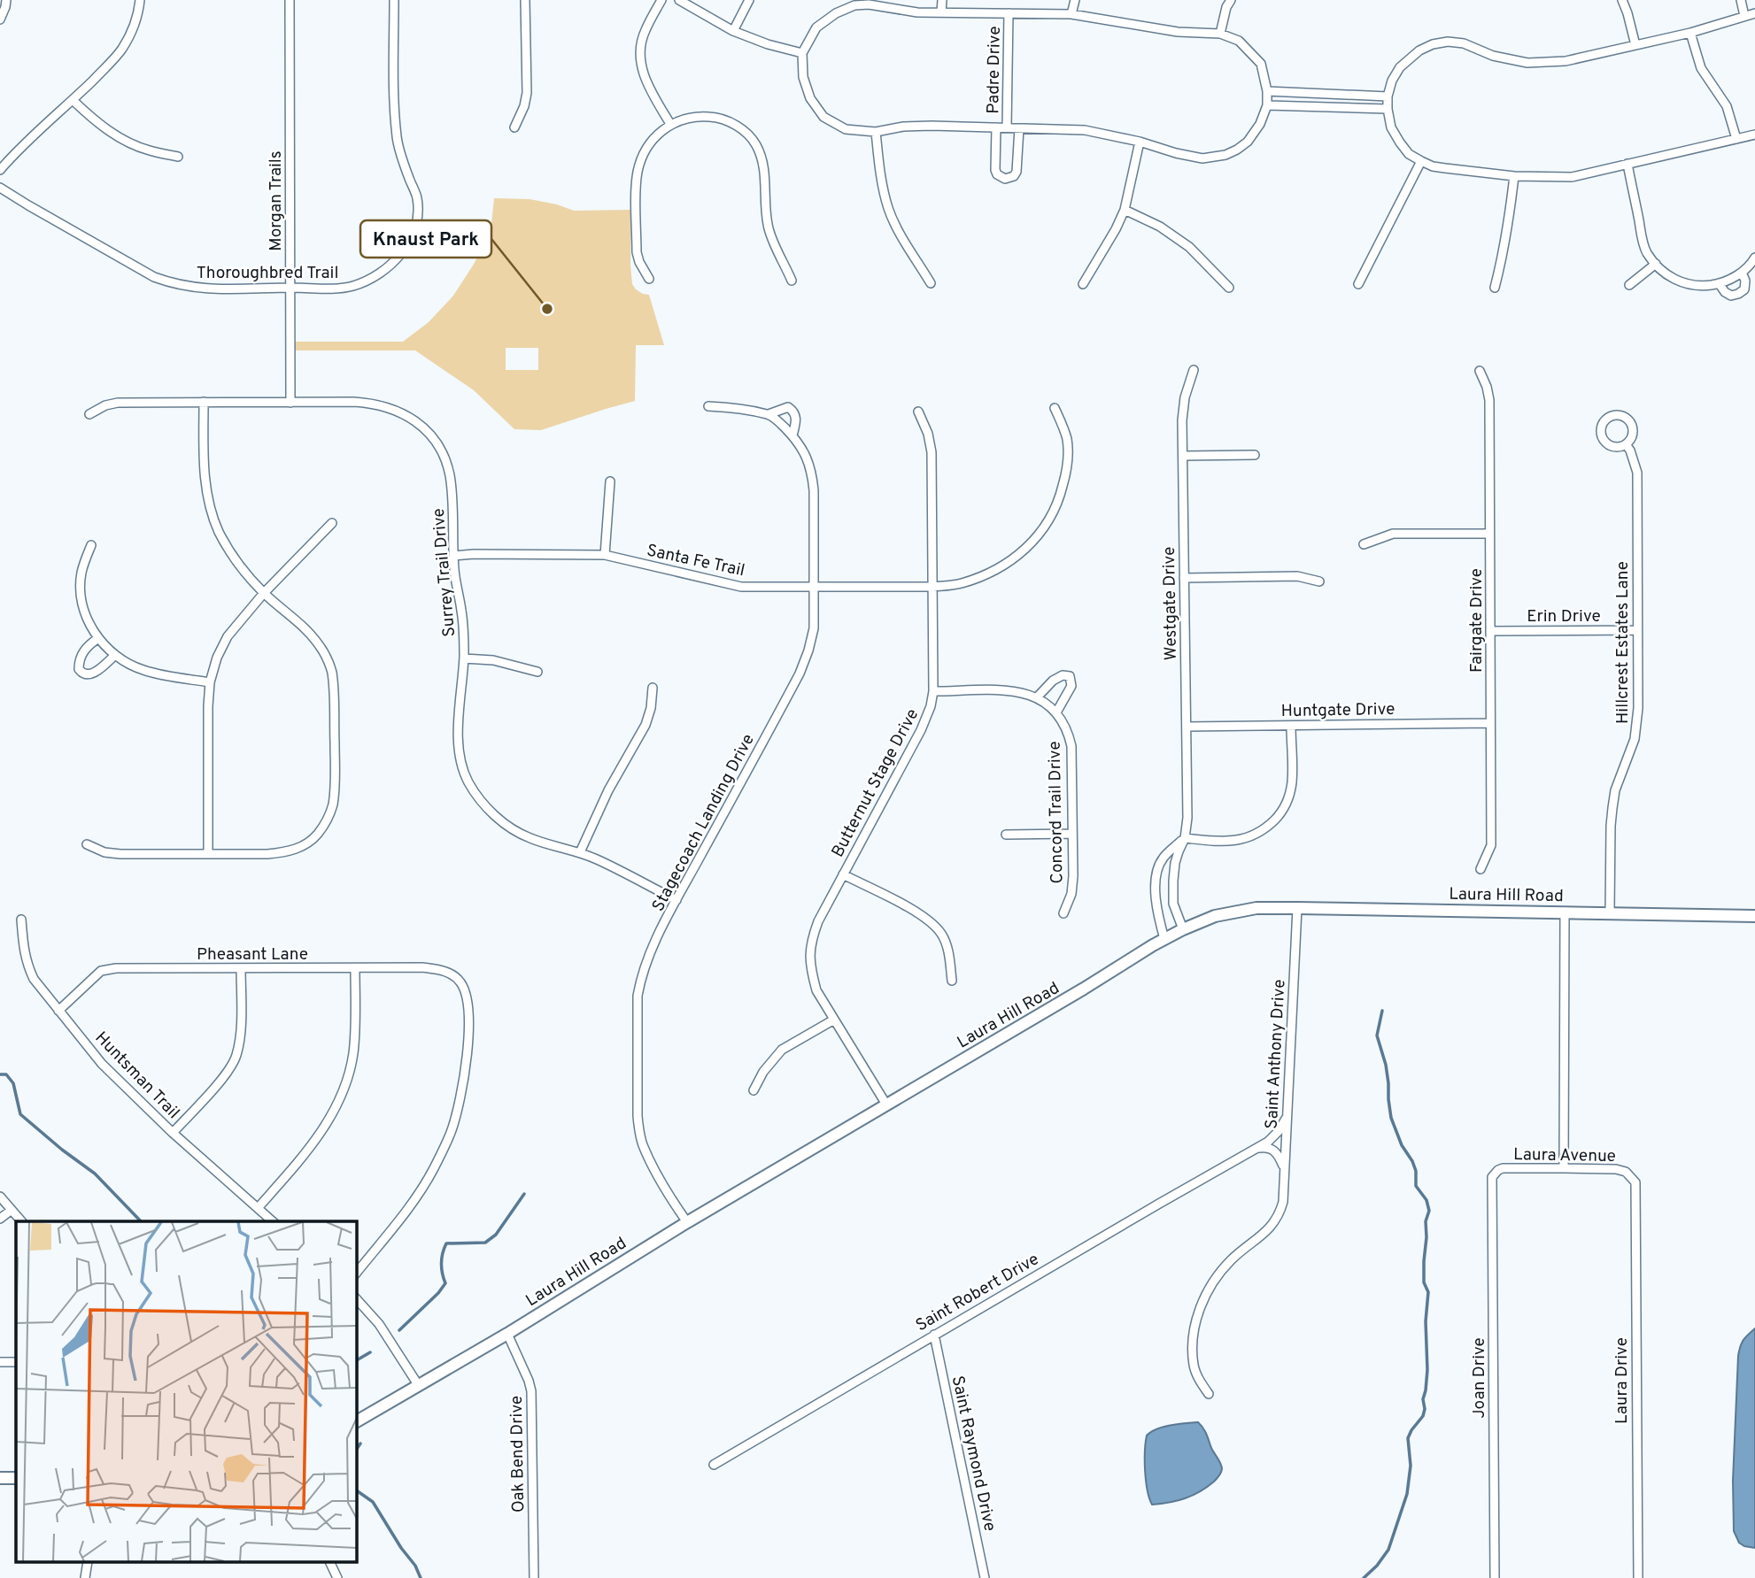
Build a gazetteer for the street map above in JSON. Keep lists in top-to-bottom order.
{
  "streets": {
    "main road": ["Laura Hill Road"],
    "street": [
      "Padre Drive",
      "Morgan Trails",
      "Thoroughbred Trail",
      "Santa Fe Trail",
      "Surrey Trail Drive",
      "Westgate Drive",
      "Erin Drive",
      "Fairgate Drive",
      "Hillcrest Estates Lane",
      "Huntgate Drive",
      "Butternut Stage Drive",
      "Concord Trail Drive",
      "Stagecoach Landing Drive",
      "Pheasant Lane",
      "Saint Anthony Drive",
      "Huntsman Trail",
      "Laura Avenue",
      "Saint Robert Drive",
      "Joan Drive",
      "Laura Drive",
      "Saint Raymond Drive",
      "Oak Bend Drive"
    ]
  },
  "crossings": [
    ["Morgan Trails", "Thoroughbred Trail"],
    ["Morgan Trails", "Surrey Trail Drive"],
    ["Santa Fe Trail", "Surrey Trail Drive"],
    ["Santa Fe Trail", "Butternut Stage Drive"],
    ["Santa Fe Trail", "Stagecoach Landing Drive"],
    ["Surrey Trail Drive", "Stagecoach Landing Drive"],
    ["Westgate Drive", "Huntgate Drive"],
    ["Westgate Drive", "Laura Hill Road"],
    ["Erin Drive", "Fairgate Drive"],
    ["Erin Drive", "Hillcrest Estates Lane"],
    ["Fairgate Drive", "Huntgate Drive"],
    ["Hillcrest Estates Lane", "Laura Hill Road"],
    ["Butternut Stage Drive", "Concord Trail Drive"],
    ["Butternut Stage Drive", "Laura Hill Road"],
    ["Stagecoach Landing Drive", "Laura Hill Road"],
    ["Laura Hill Road", "Saint Anthony Drive"],
    ["Laura Hill Road", "Oak Bend Drive"],
    ["Pheasant Lane", "Huntsman Trail"],
    ["Saint Anthony Drive", "Saint Robert Drive"],
    ["Laura Avenue", "Joan Drive"],
    ["Laura Avenue", "Laura Drive"],
    ["Saint Robert Drive", "Saint Raymond Drive"]
  ],
  "places": ["Knaust Park"]
}
